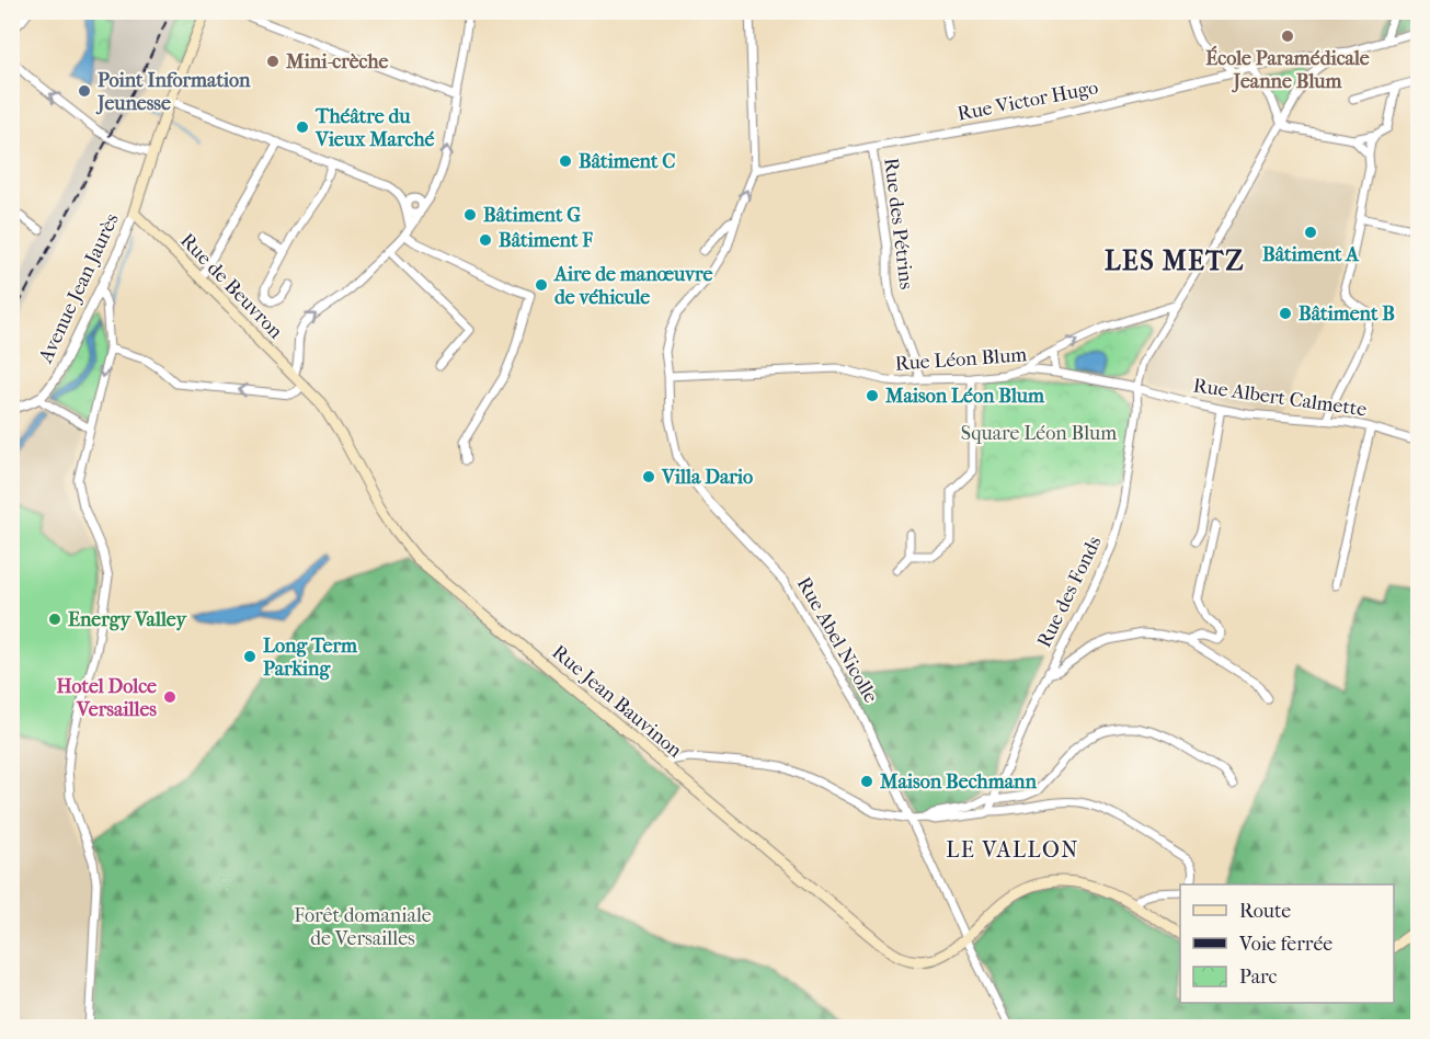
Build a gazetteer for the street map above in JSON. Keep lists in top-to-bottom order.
{
  "streets": {
    "main road": ["Rue de Beuvron", "Avenue Jean Jaurès", "Rue Jean Bauvinon"],
    "street": [
      "Rue Victor Hugo",
      "Rue des Pétrins",
      "Rue Léon Blum",
      "Rue Albert Calmette",
      "Rue des Fonds",
      "Rue Abel Nicolle"
    ]
  },
  "crossings": [
    ["Rue Victor Hugo", "Rue des Pétrins"],
    ["Rue Victor Hugo", "Rue des Fonds"],
    ["Rue Victor Hugo", "Rue Abel Nicolle"],
    ["Rue des Pétrins", "Rue Léon Blum"],
    ["Rue de Beuvron", "Avenue Jean Jaurès"],
    ["Rue de Beuvron", "Rue Jean Bauvinon"],
    ["Rue Léon Blum", "Rue Albert Calmette"],
    ["Rue Léon Blum", "Rue des Fonds"],
    ["Rue Léon Blum", "Rue Abel Nicolle"],
    ["Rue Albert Calmette", "Rue des Fonds"],
    ["Rue Abel Nicolle", "Rue Jean Bauvinon"]
  ],
  "districts": ["LES METZ", "LE VALLON"],
  "parks": ["Square Léon Blum", "Forêt domaniale de Versailles"],
  "places": [
    "École Paramédicale Jeanne Blum",
    "Mini-crèche",
    "Point Information Jeunesse",
    "Théâtre du Vieux Marché",
    "Bâtiment C",
    "Bâtiment G",
    "Bâtiment A",
    "Bâtiment F",
    "Aire de manœuvre de véhicule",
    "Bâtiment B",
    "Maison Léon Blum",
    "Villa Dario",
    "Energy Valley",
    "Long Term Parking",
    "Hotel Dolce Versailles",
    "Maison Bechmann"
  ],
  "legend": ["Route", "Voie ferrée", "Parc"]
}
